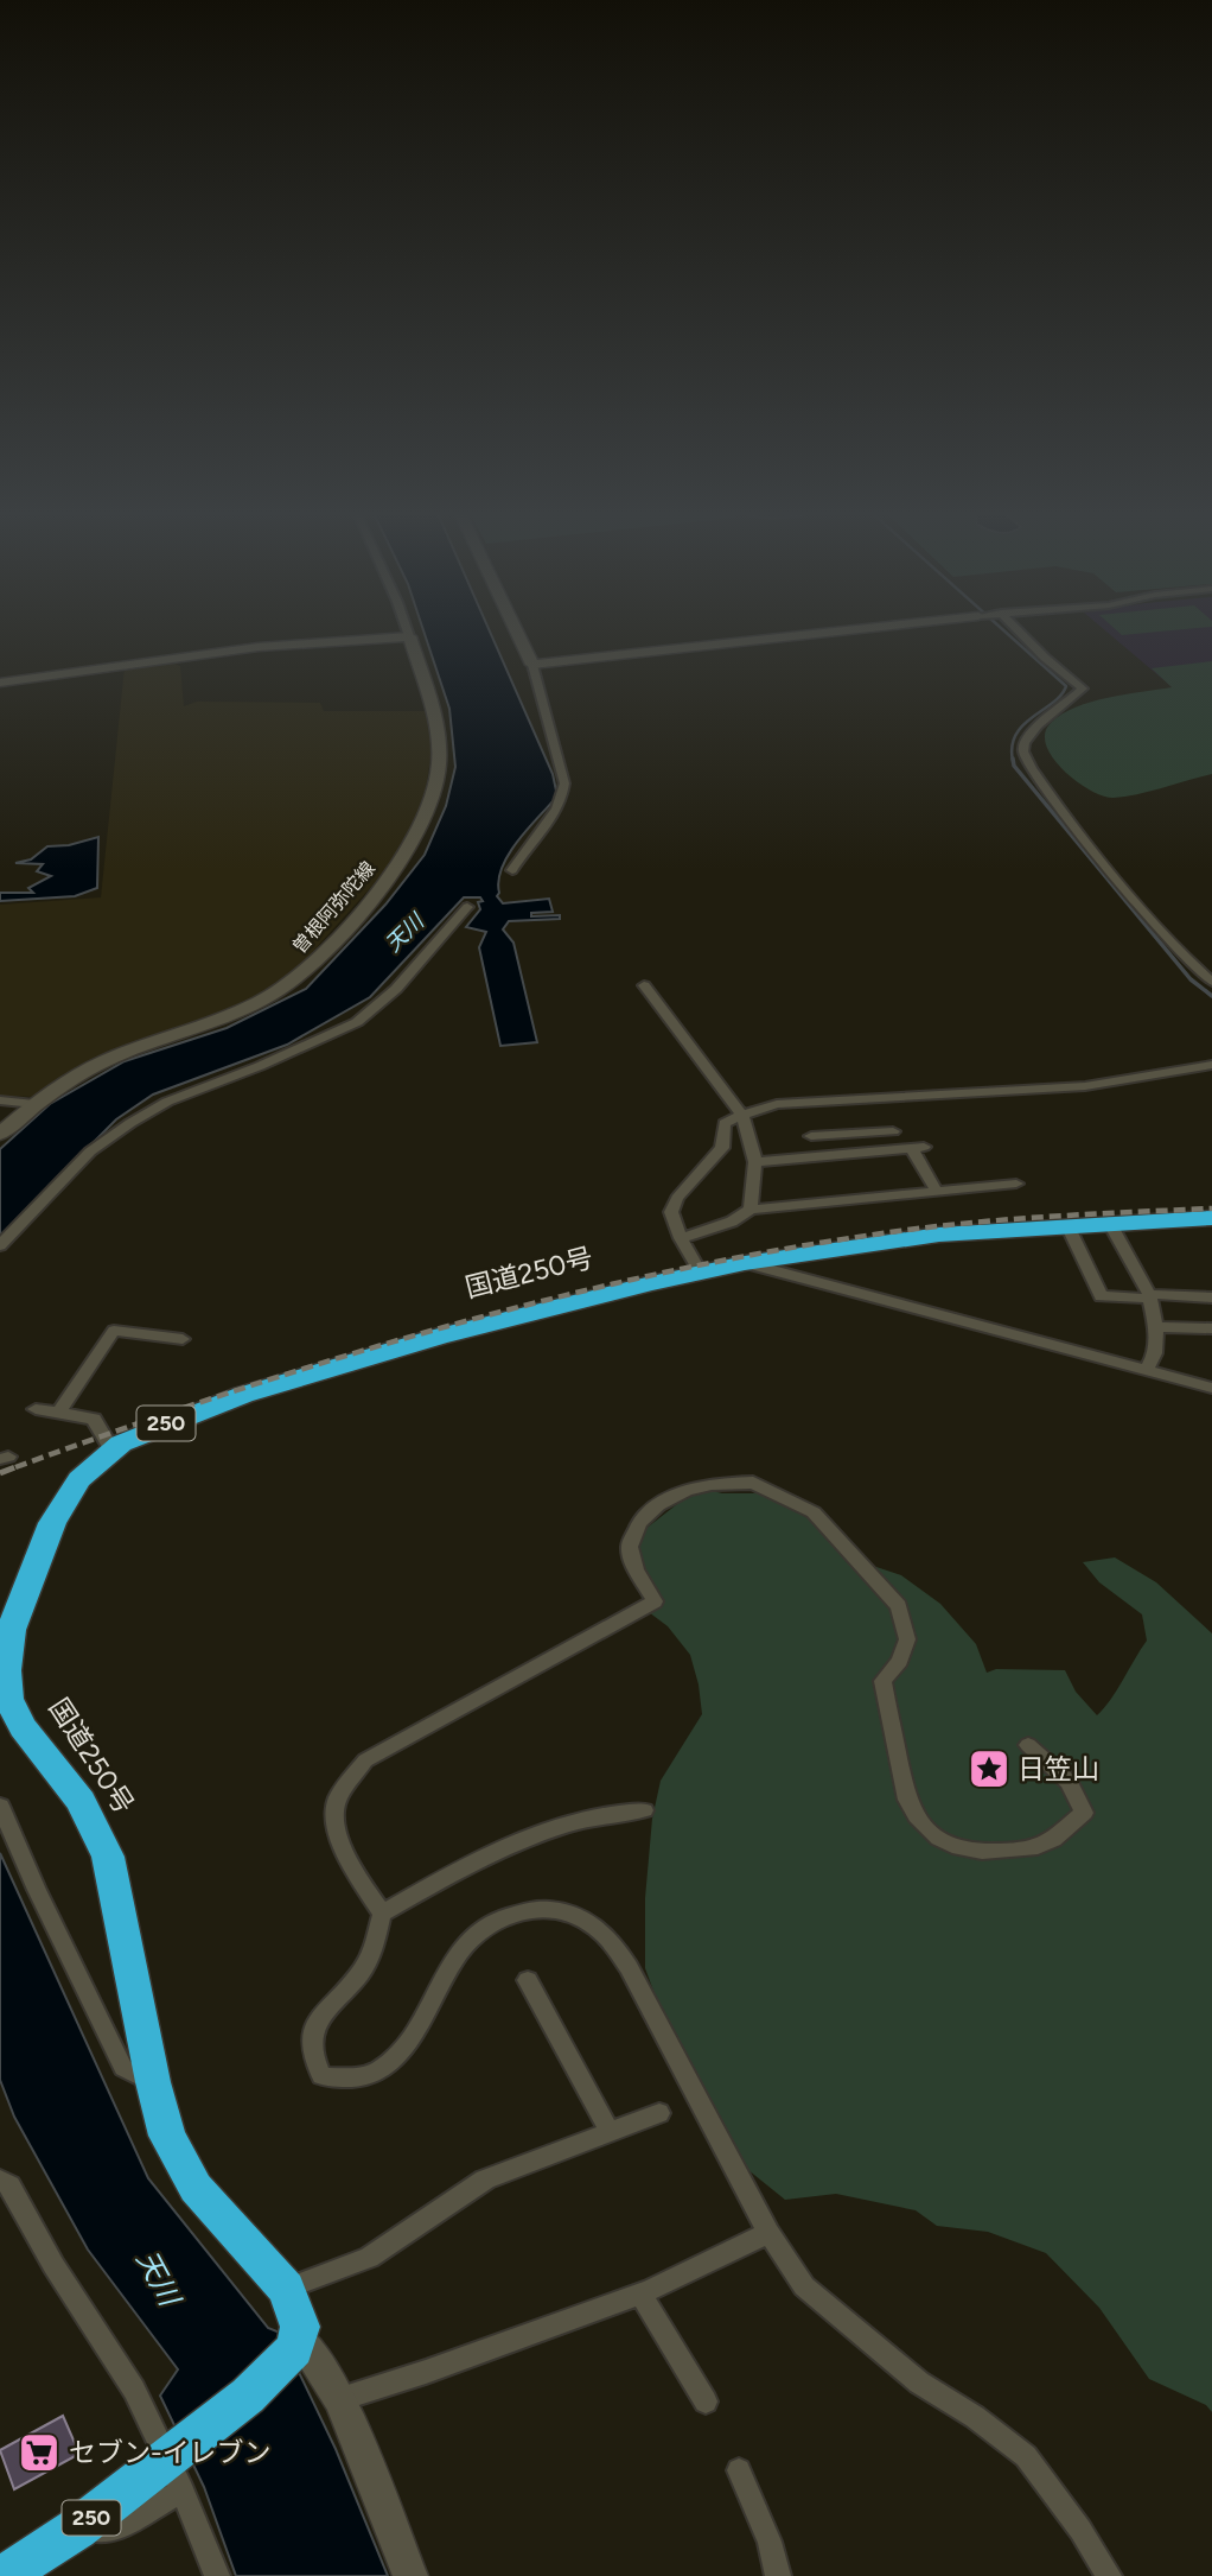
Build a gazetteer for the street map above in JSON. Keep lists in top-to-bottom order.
{
  "streets": {
    "highway": ["国道250号", "250"],
    "street": ["曽根阿弥陀線"]
  },
  "crossings": [
    ["国道250号", "250"]
  ],
  "water": ["天川"],
  "places": {
    "place": ["日笠山"],
    "supermarket": ["セブン-イレブン"]
  }
}
